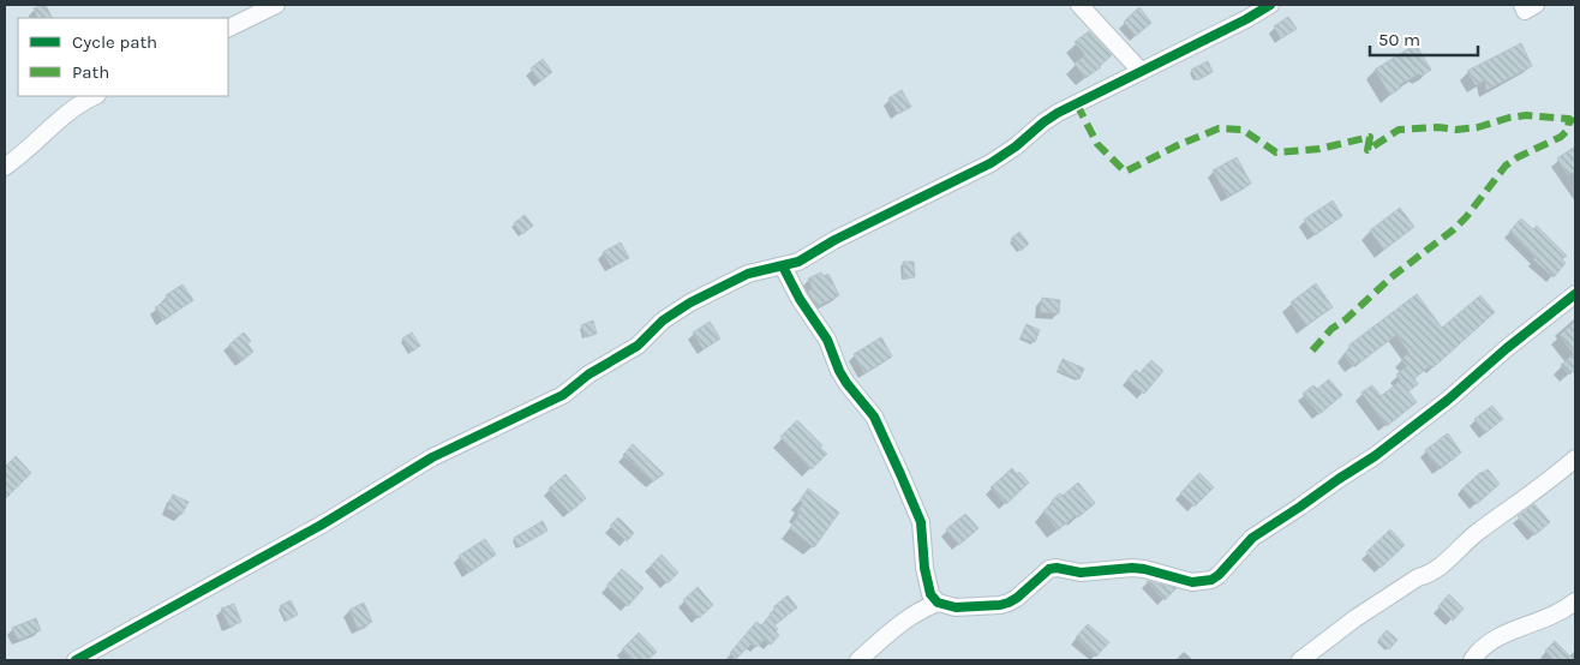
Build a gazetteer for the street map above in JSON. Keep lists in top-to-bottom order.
{
  "legend": ["Cycle path", "Path"],
  "scale_bar": "50 m"
}
